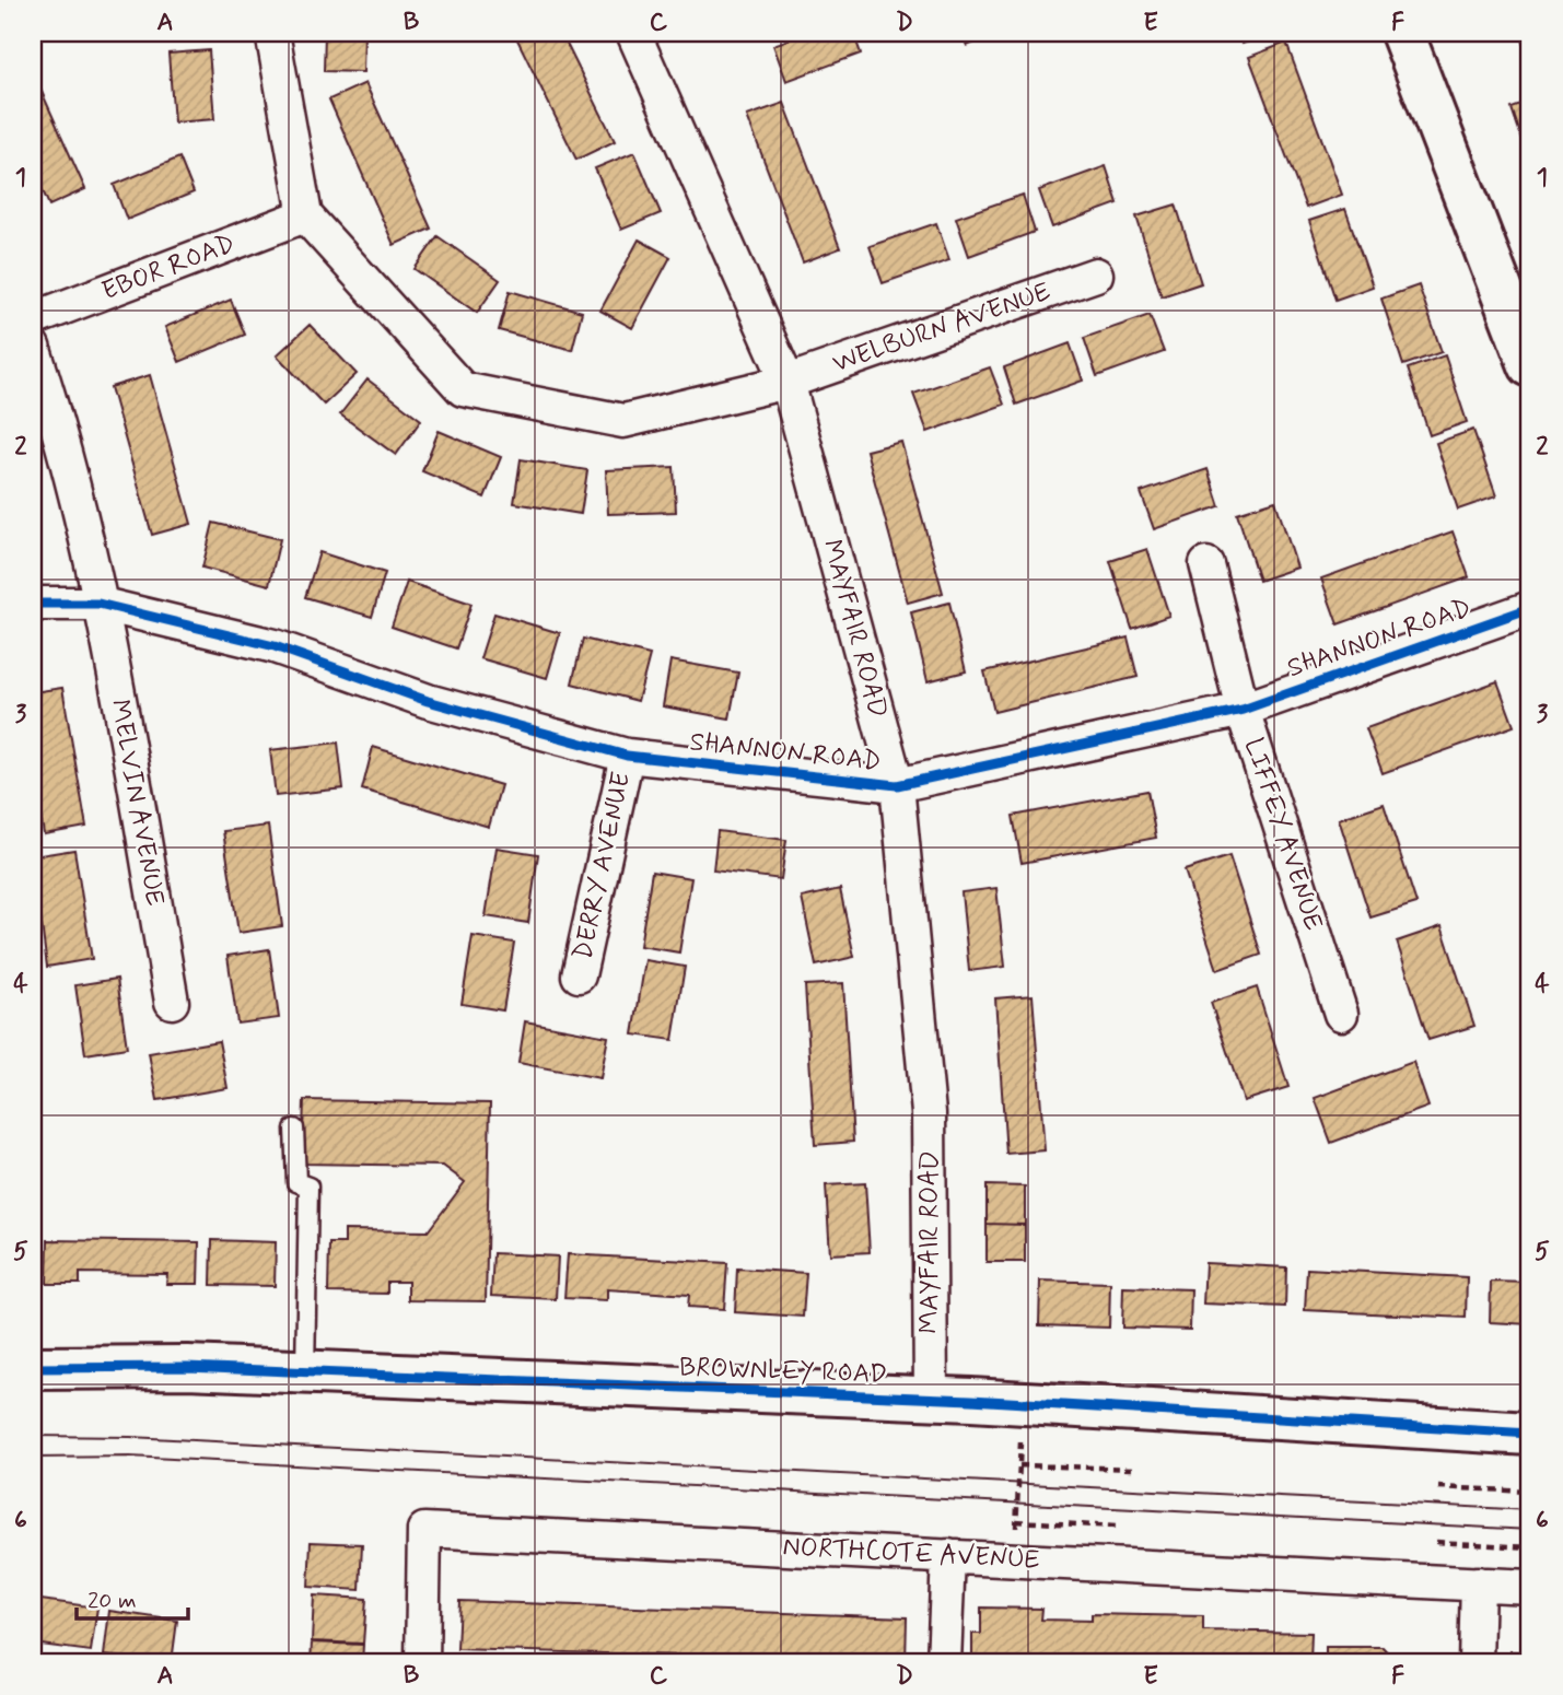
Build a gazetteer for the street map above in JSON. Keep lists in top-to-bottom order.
{
  "streets": {
    "street": [
      "EBOR ROAD",
      "WELBURN AVENUE",
      "MAYFAIR ROAD",
      "SHANNON ROAD",
      "MELVIN AVENUE",
      "LIFFEY AVENUE",
      "DERRY AVENUE",
      "BROWNLEY ROAD",
      "NORTHCOTE AVENUE"
    ]
  },
  "crossings": [
    ["EBOR ROAD", "WELBURN AVENUE"],
    ["WELBURN AVENUE", "MAYFAIR ROAD"],
    ["MAYFAIR ROAD", "SHANNON ROAD"],
    ["MAYFAIR ROAD", "BROWNLEY ROAD"],
    ["SHANNON ROAD", "MELVIN AVENUE"],
    ["SHANNON ROAD", "LIFFEY AVENUE"],
    ["SHANNON ROAD", "DERRY AVENUE"]
  ],
  "scale_bar": "20 m",
  "grid": {
    "columns": [
      "A",
      "B",
      "C",
      "D",
      "E",
      "F"
    ],
    "rows": [
      "1",
      "2",
      "3",
      "4",
      "5",
      "6"
    ]
  }
}
